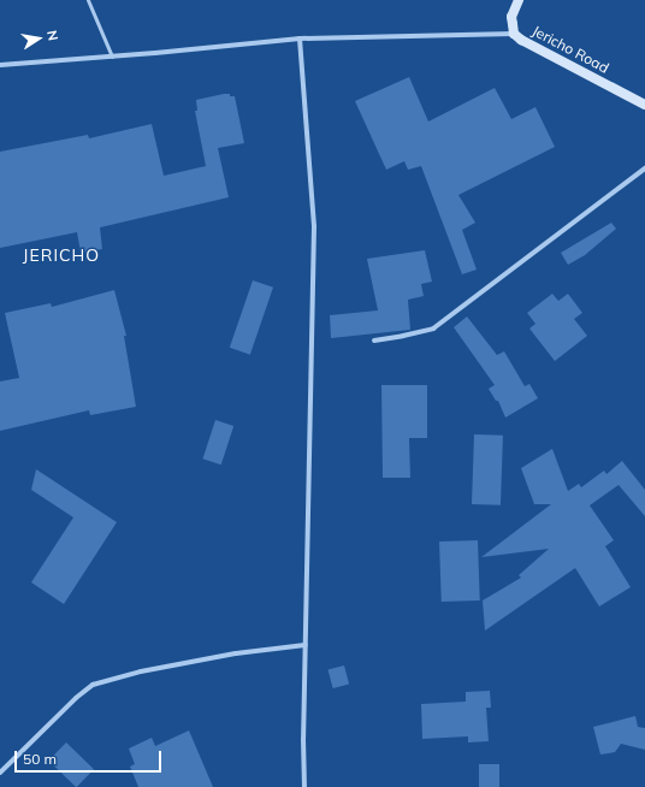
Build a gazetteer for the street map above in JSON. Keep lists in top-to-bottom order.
{
  "streets": {
    "street": ["Jericho Road"]
  },
  "districts": ["JERICHO"],
  "scale_bar": "50 m",
  "north": "right"
}
